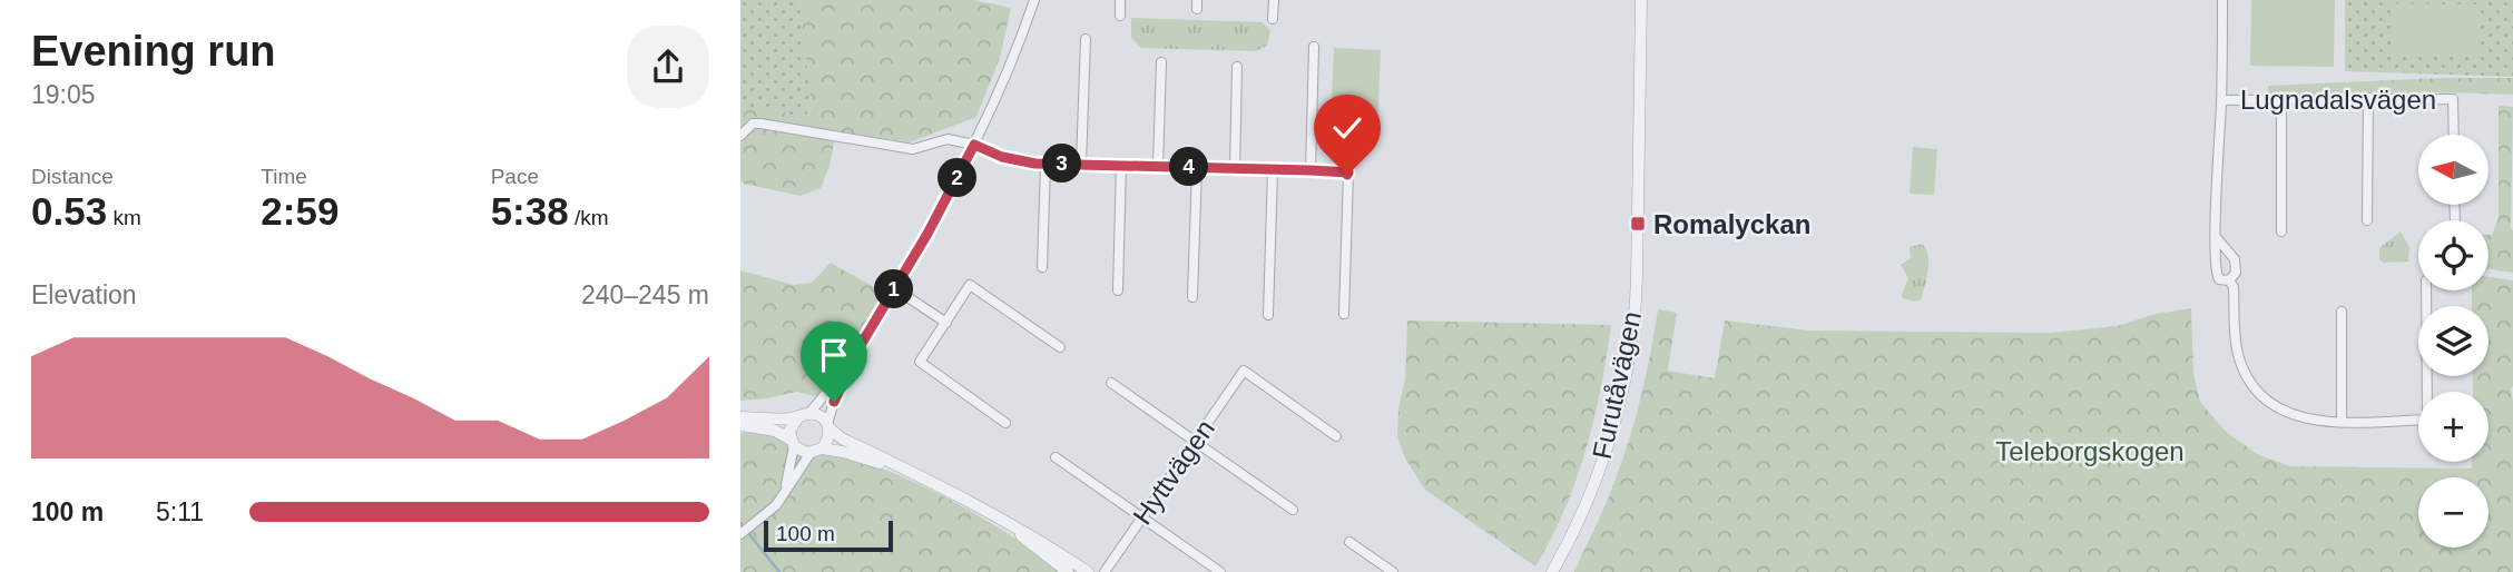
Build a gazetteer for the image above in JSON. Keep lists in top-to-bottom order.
{
  "streets": {
    "street": ["Lugnadalsvägen", "Furutåvägen", "Hyttvägen"]
  },
  "parks": ["Teleborgskogen"],
  "places": {
    "transit": ["Romalyckan"]
  },
  "scale_bar": "100 m",
  "north": "left",
  "page": {
    "heading": ["Evening run", "19:05"],
    "stats": [
      ["Distance", "0.53 km"],
      ["Time", "2:59"],
      ["Pace", "5:38 /km"]
    ],
    "map_buttons": ["+", "−"],
    "pins": [
      "3",
      "4",
      "2",
      "1"
    ],
    "chart": ["Elevation", "240–245 m"],
    "list": [
      {
        "name": "100 m",
        "note": "5:11"
      }
    ],
    "scale": "100 m"
  }
}
